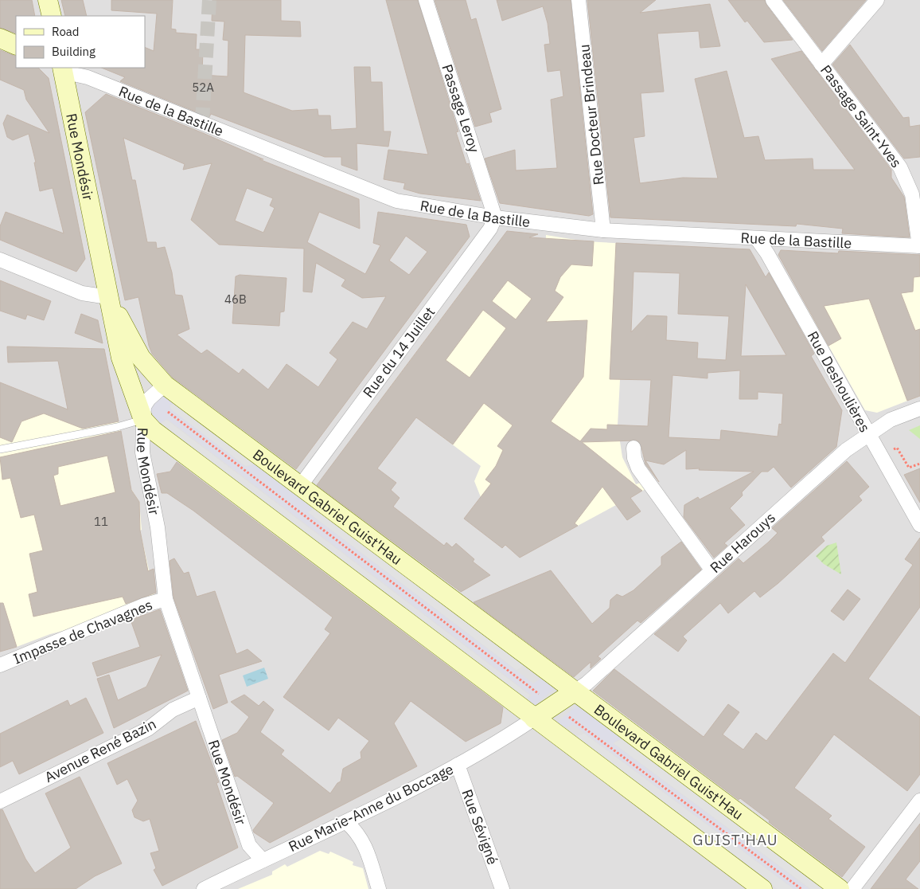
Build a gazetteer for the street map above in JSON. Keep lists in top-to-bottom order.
{
  "streets": {
    "main road": ["Rue Mondésir", "Boulevard Gabriel Guist'Hau"],
    "street": [
      "Passage Leroy",
      "Rue de la Bastille",
      "Rue Docteur Brindeau",
      "Passage Saint-Yves",
      "Rue du 14 Juillet",
      "Rue Deshoulières",
      "Rue Harouys",
      "Impasse de Chavagnes",
      "Avenue René Bazin",
      "Rue Marie-Anne du Boccage",
      "Rue Sévigné"
    ]
  },
  "crossings": [
    ["Passage Leroy", "Rue de la Bastille"],
    ["Passage Leroy", "Rue du 14 Juillet"],
    ["Rue de la Bastille", "Rue Docteur Brindeau"],
    ["Rue de la Bastille", "Passage Saint-Yves"],
    ["Rue de la Bastille", "Rue Mondésir"],
    ["Rue de la Bastille", "Rue du 14 Juillet"],
    ["Rue de la Bastille", "Rue Deshoulières"],
    ["Rue Mondésir", "Boulevard Gabriel Guist'Hau"],
    ["Rue Mondésir", "Impasse de Chavagnes"],
    ["Rue Mondésir", "Avenue René Bazin"],
    ["Rue Mondésir", "Rue Marie-Anne du Boccage"],
    ["Rue du 14 Juillet", "Boulevard Gabriel Guist'Hau"],
    ["Rue Deshoulières", "Rue Harouys"],
    ["Boulevard Gabriel Guist'Hau", "Rue Harouys"],
    ["Rue Marie-Anne du Boccage", "Rue Sévigné"]
  ],
  "districts": ["GUIST'HAU"],
  "house_numbers": ["52A", "46B", "11"],
  "legend": ["Road", "Building"]
}
